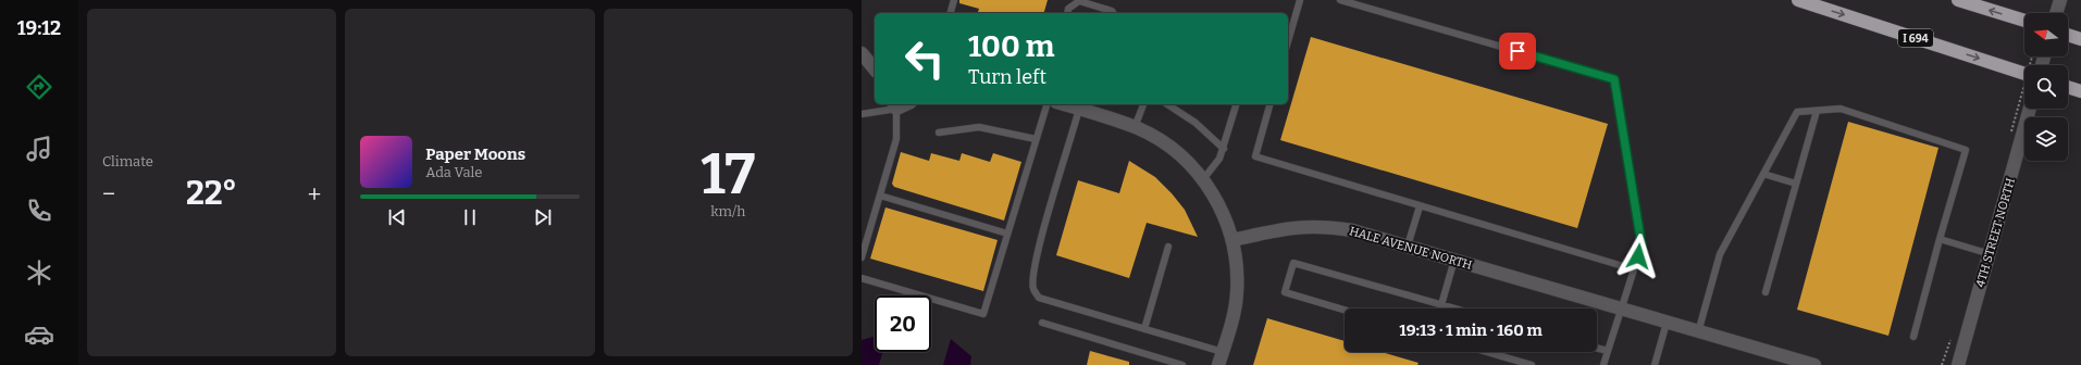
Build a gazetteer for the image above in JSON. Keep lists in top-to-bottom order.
{
  "streets": {
    "highway": ["I 694"],
    "street": ["4TH STREET NORTH", "HALE AVENUE NORTH"]
  },
  "north": "left",
  "page": {
    "tabs": "19:12",
    "tile": [
      "Climate",
      ["17", "km/h"]
    ],
    "turn": ["100 m", "Turn left"],
    "song": ["Paper Moons", "Ada Vale"],
    "heat": ["−", "22°", "+"],
    "limit": "20",
    "trip": "19:13 · 1 min · 160 m"
  }
}
